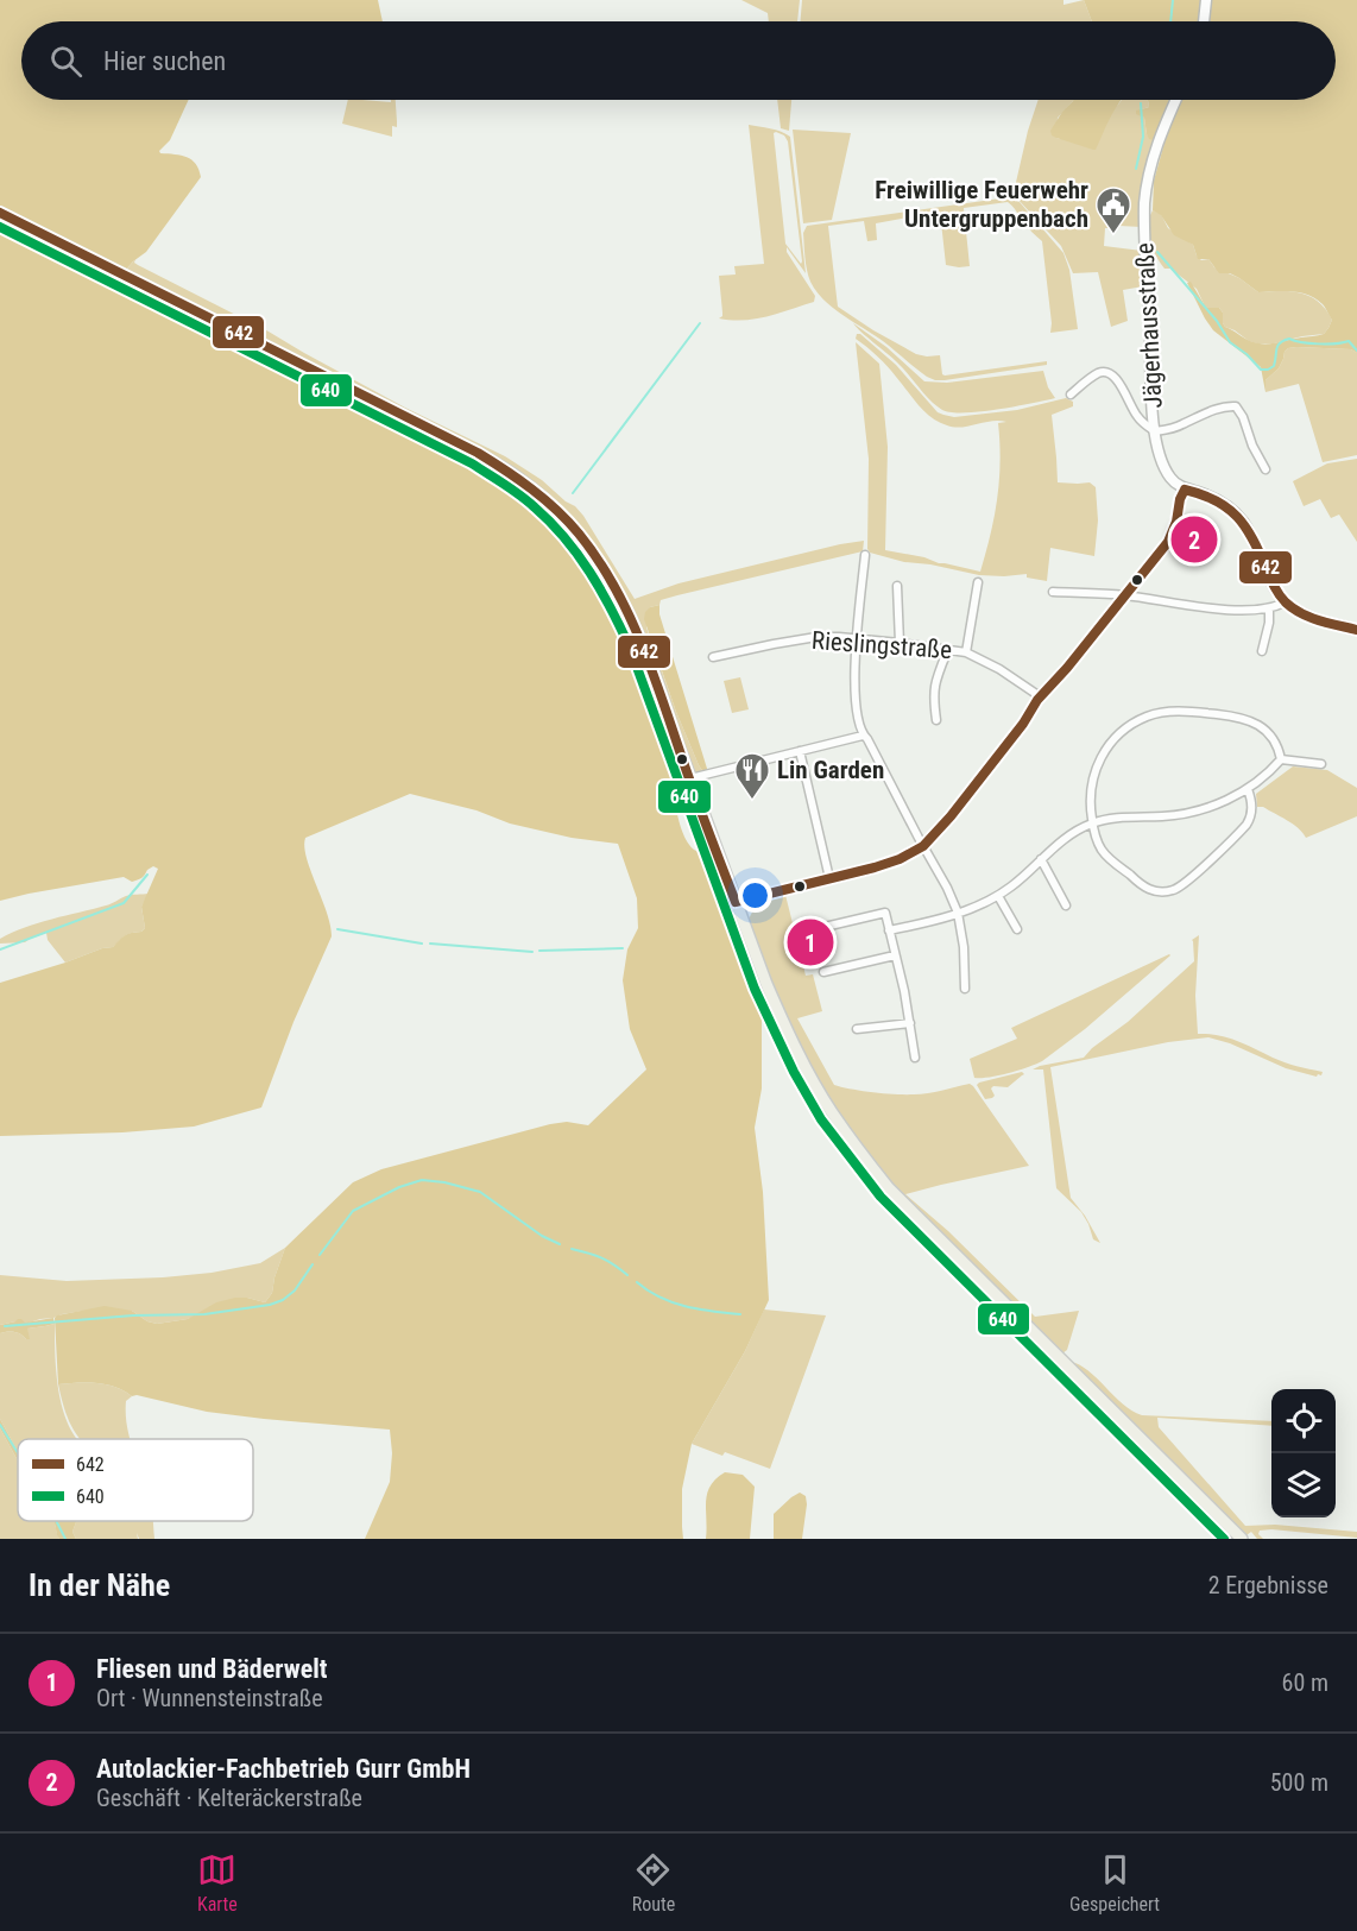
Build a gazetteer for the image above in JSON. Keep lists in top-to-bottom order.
{
  "streets": {
    "street": ["Jägerhausstraße", "Rieslingstraße"]
  },
  "places": {
    "public building": ["Freiwillige Feuerwehr Untergruppenbach"],
    "restaurant": ["Lin Garden"]
  },
  "lines": ["transit line 642", "transit line 640"],
  "legend": ["642", "640"],
  "page": {
    "search": "Hier suchen",
    "pins": ["2", "1"],
    "heading": ["In der Nähe", "2 Ergebnisse"],
    "list": [
      {
        "mark": "1",
        "name": "Fliesen und Bäderwelt",
        "note": "Ort · Wunnensteinstraße",
        "value": "60 m"
      },
      {
        "mark": "2",
        "name": "Autolackier-Fachbetrieb Gurr GmbH",
        "note": "Geschäft · Kelteräckerstraße",
        "value": "500 m"
      }
    ],
    "nav": ["Karte", "Route", "Gespeichert"]
  }
}
